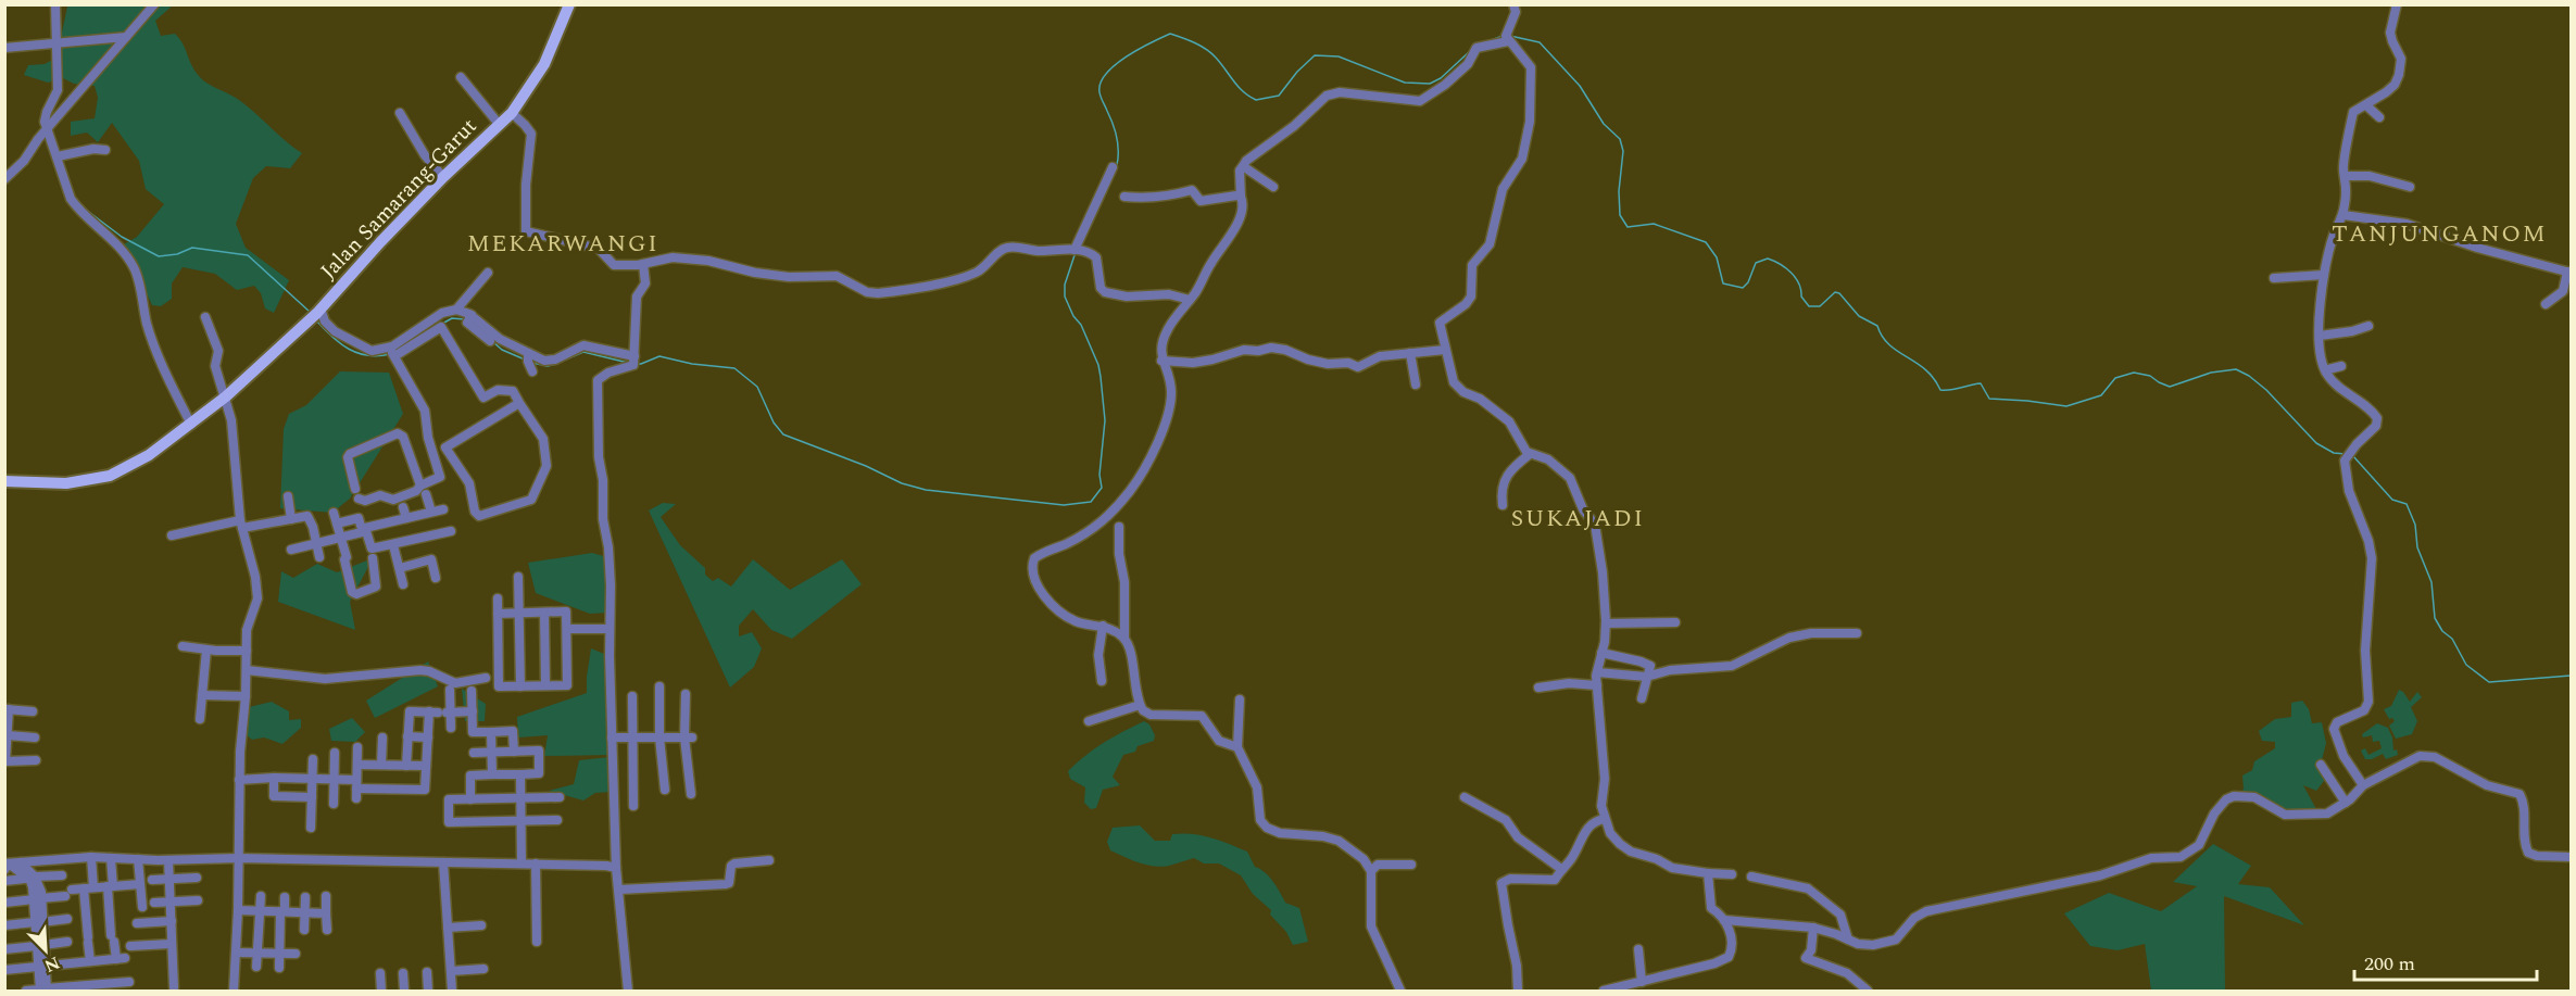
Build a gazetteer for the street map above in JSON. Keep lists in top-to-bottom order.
{
  "streets": {
    "main road": ["Jalan Samarang-Garut"]
  },
  "districts": ["TANJUNGANOM", "MEKARWANGI", "SUKAJADI"],
  "scale_bar": "200 m",
  "north": "bottom right"
}
